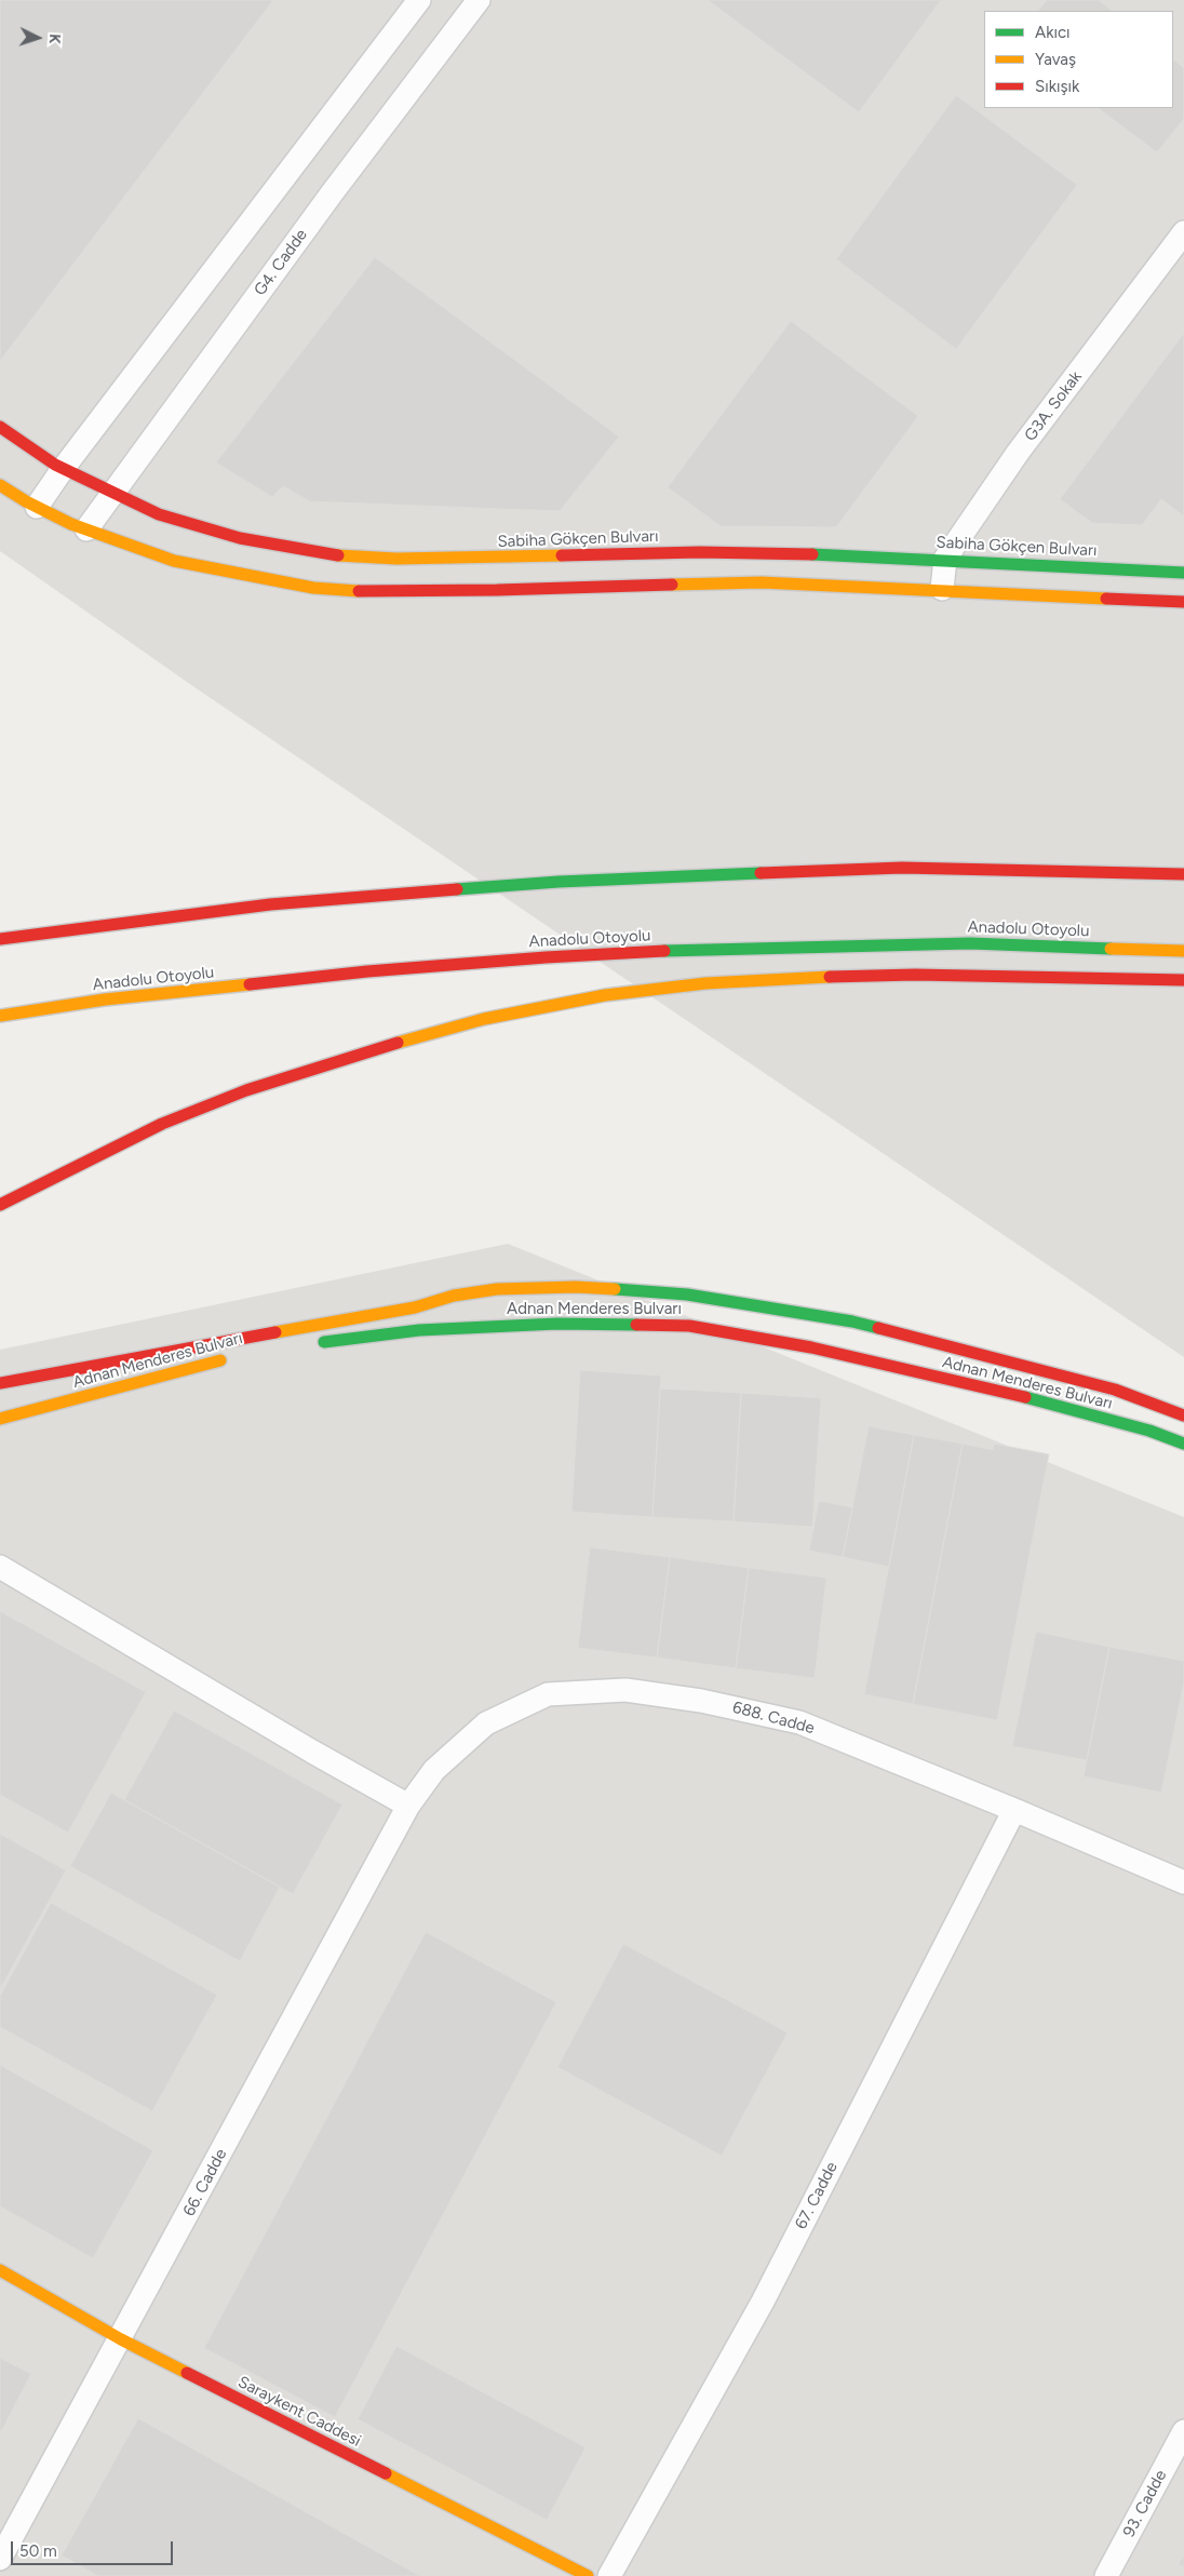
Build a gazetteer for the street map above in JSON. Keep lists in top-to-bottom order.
{
  "streets": {
    "main road": [
      "Sabiha Gökçen Bulvarı",
      "Anadolu Otoyolu",
      "Adnan Menderes Bulvarı",
      "Saraykent Caddesi"
    ],
    "street": [
      "G4. Cadde",
      "G3A. Sokak",
      "688. Cadde",
      "66. Cadde",
      "67. Cadde",
      "93. Cadde"
    ]
  },
  "crossings": [
    ["G4. Cadde", "Sabiha Gökçen Bulvarı"],
    ["G3A. Sokak", "Sabiha Gökçen Bulvarı"],
    ["688. Cadde", "66. Cadde"],
    ["688. Cadde", "67. Cadde"],
    ["66. Cadde", "Saraykent Caddesi"]
  ],
  "legend": ["Akıcı", "Yavaş", "Sıkışık"],
  "scale_bar": "50 m",
  "north": "right"
}
